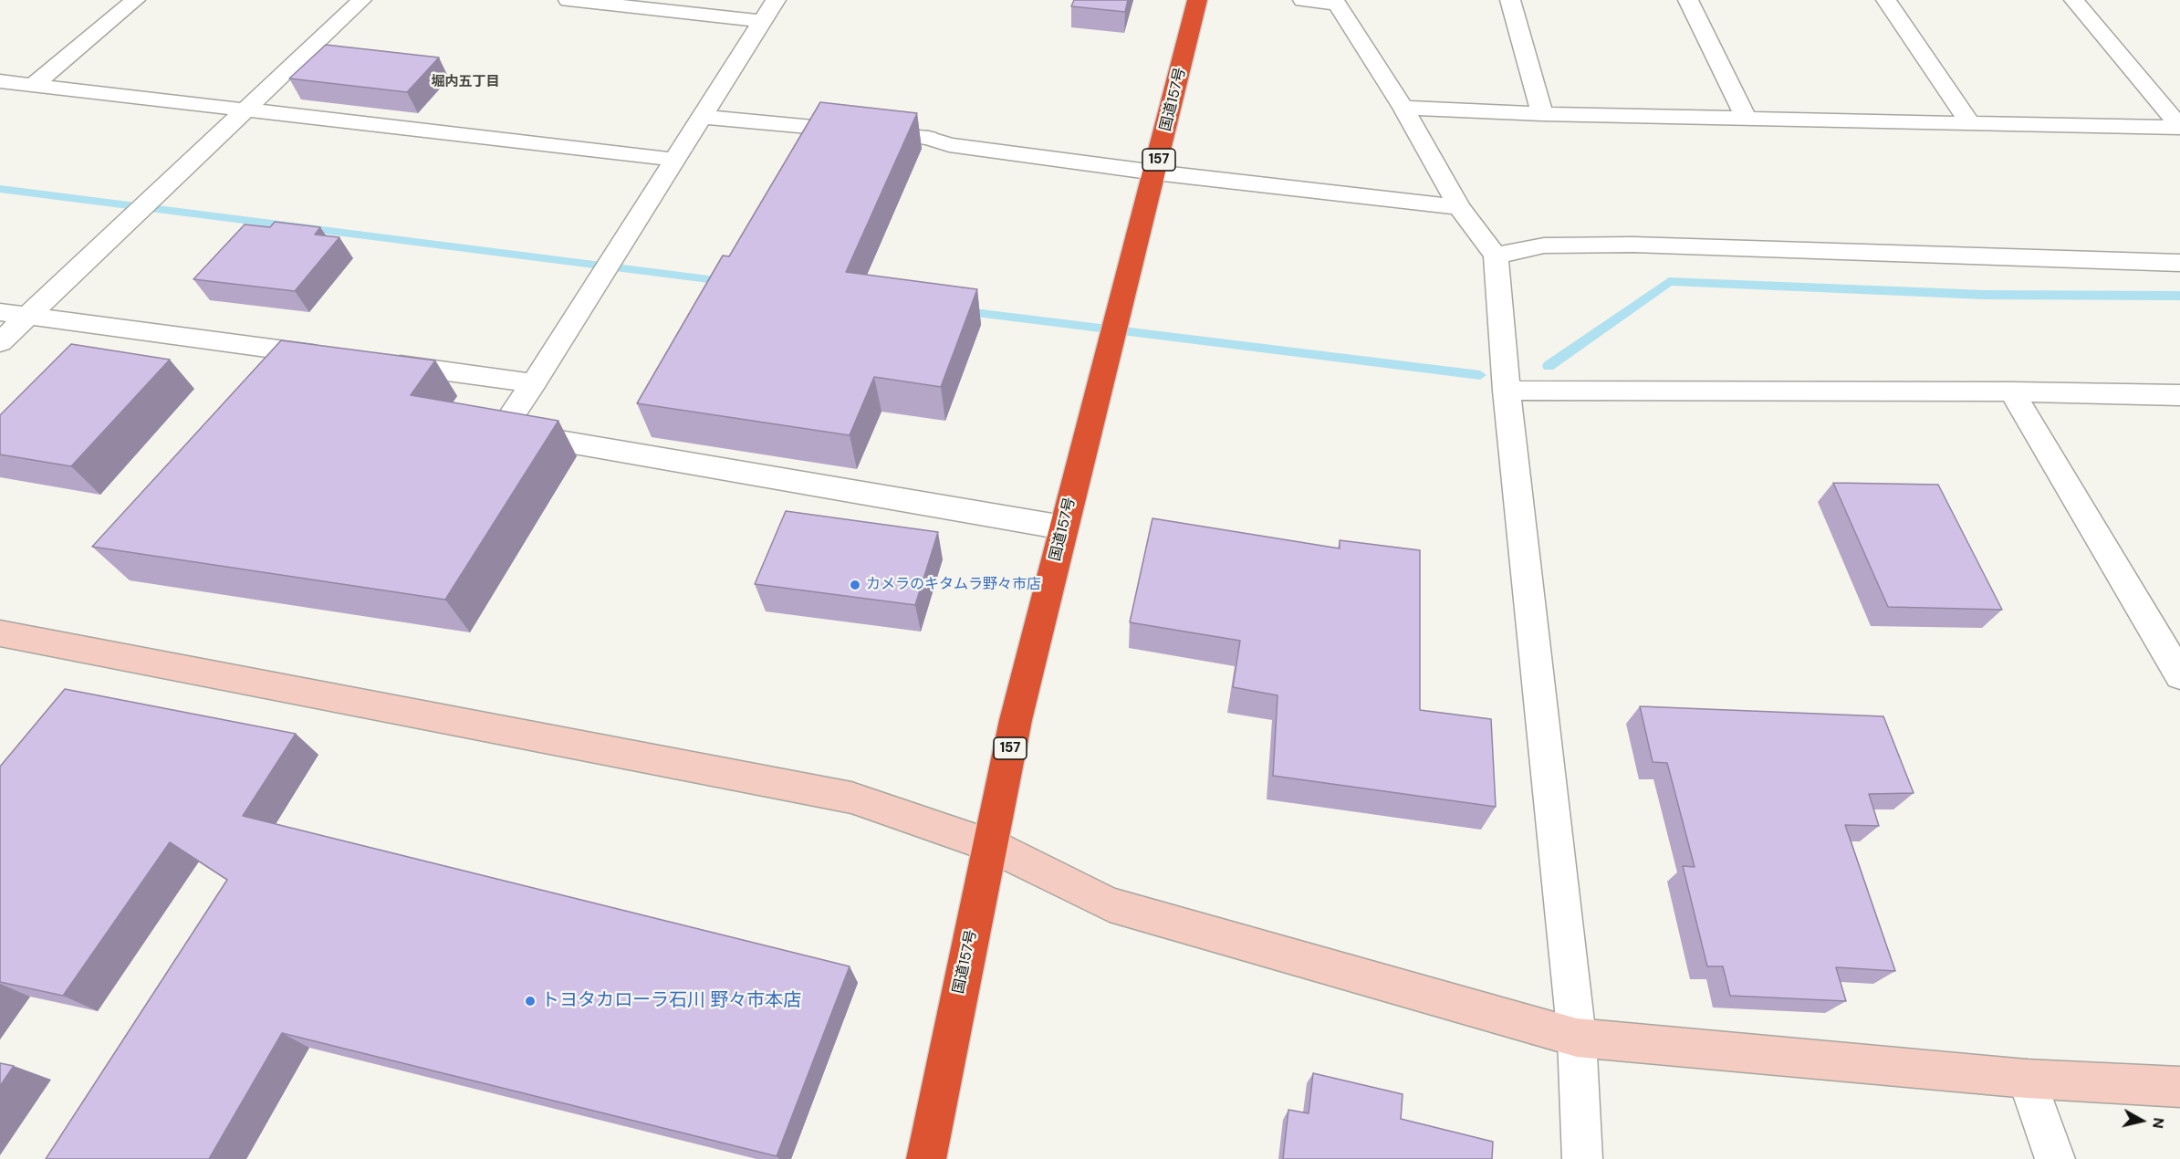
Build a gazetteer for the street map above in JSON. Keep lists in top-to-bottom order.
{
  "streets": {
    "highway": ["国道157号", "157"]
  },
  "districts": ["堀内五丁目"],
  "places": ["カメラのキタムラ野々市店", "トヨタカローラ石川 野々市本店"],
  "north": "right"
}
